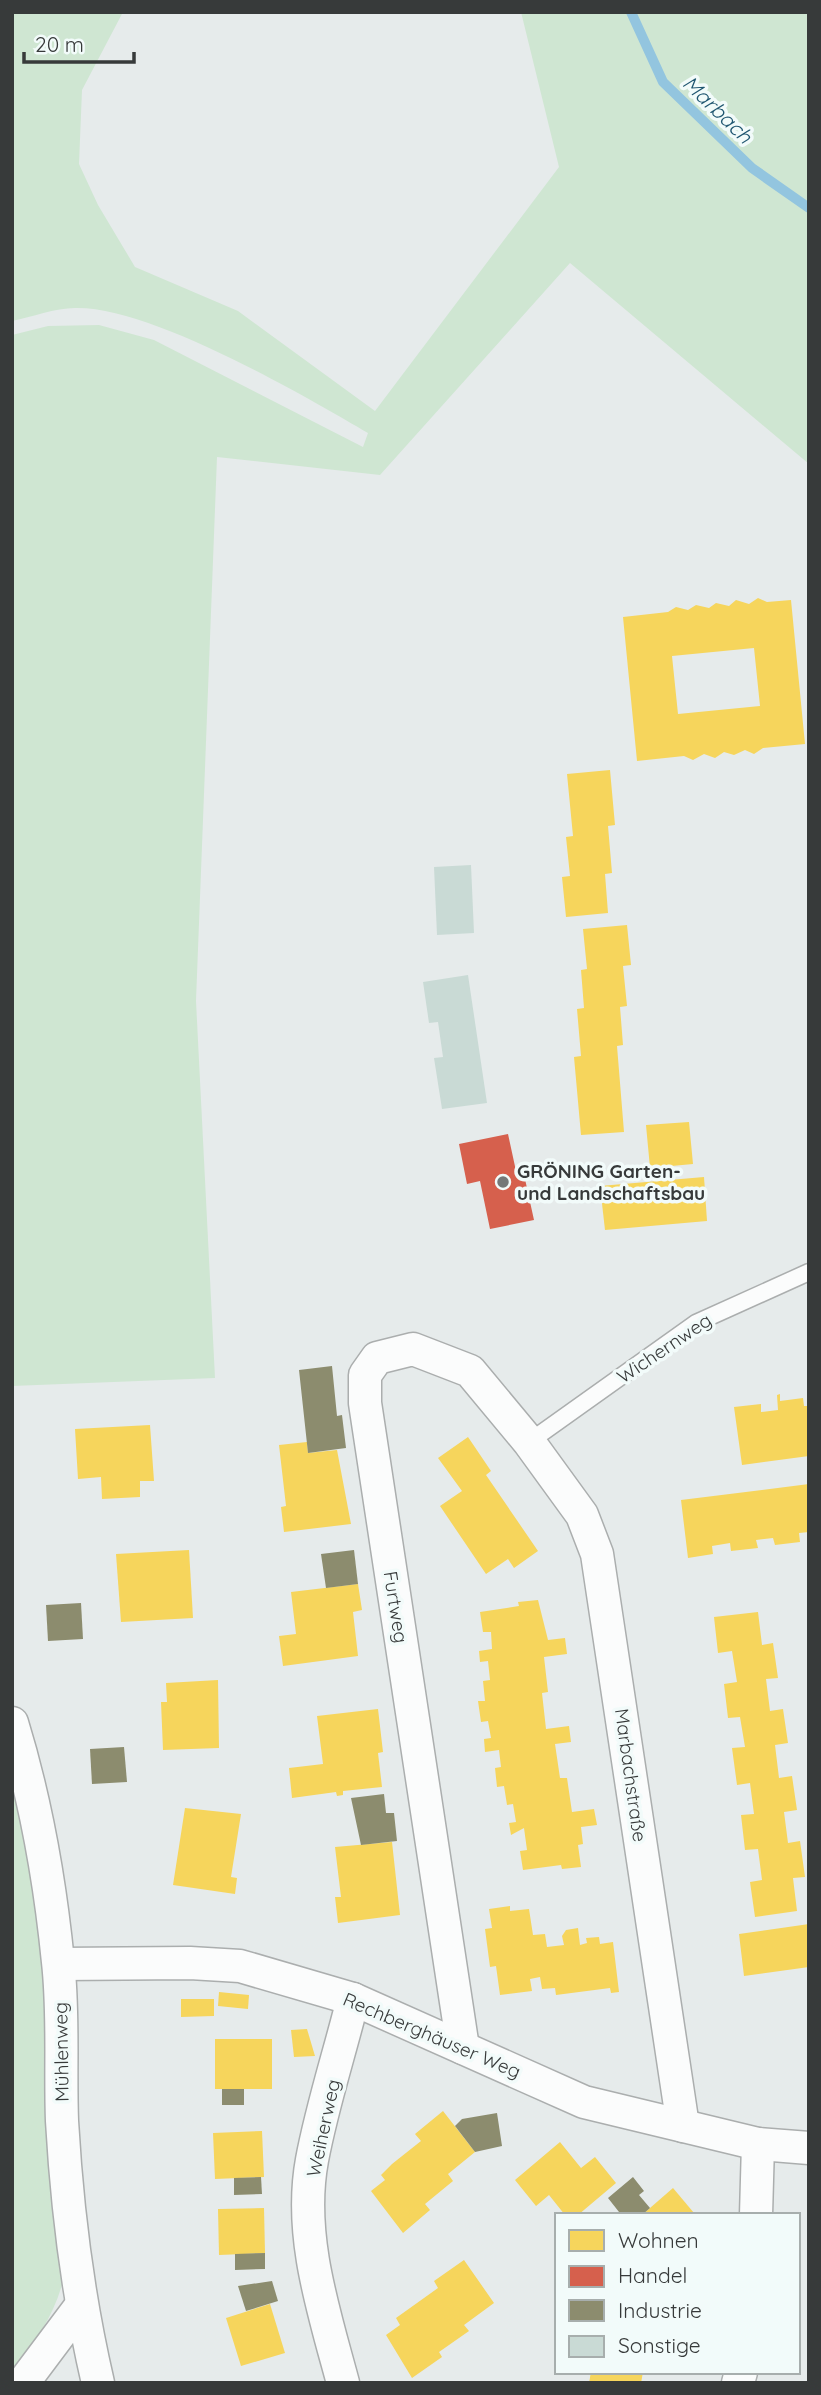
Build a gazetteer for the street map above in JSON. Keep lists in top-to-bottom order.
{
  "streets": {
    "street": [
      "Furtweg",
      "Marbachstraße",
      "Rechberghäuser Weg",
      "Mühlenweg",
      "Weiherweg"
    ],
    "lane": ["Wichernweg"]
  },
  "crossings": [
    ["Wichernweg", "Furtweg"],
    ["Wichernweg", "Marbachstraße"],
    ["Furtweg", "Marbachstraße"],
    ["Furtweg", "Rechberghäuser Weg"],
    ["Marbachstraße", "Rechberghäuser Weg"],
    ["Rechberghäuser Weg", "Mühlenweg"],
    ["Rechberghäuser Weg", "Weiherweg"]
  ],
  "water": ["Marbach"],
  "places": ["GRÖNING Garten- und Landschaftsbau"],
  "legend": [
    "Wohnen",
    "Handel",
    "Industrie",
    "Sonstige"
  ],
  "scale_bar": "20 m"
}
